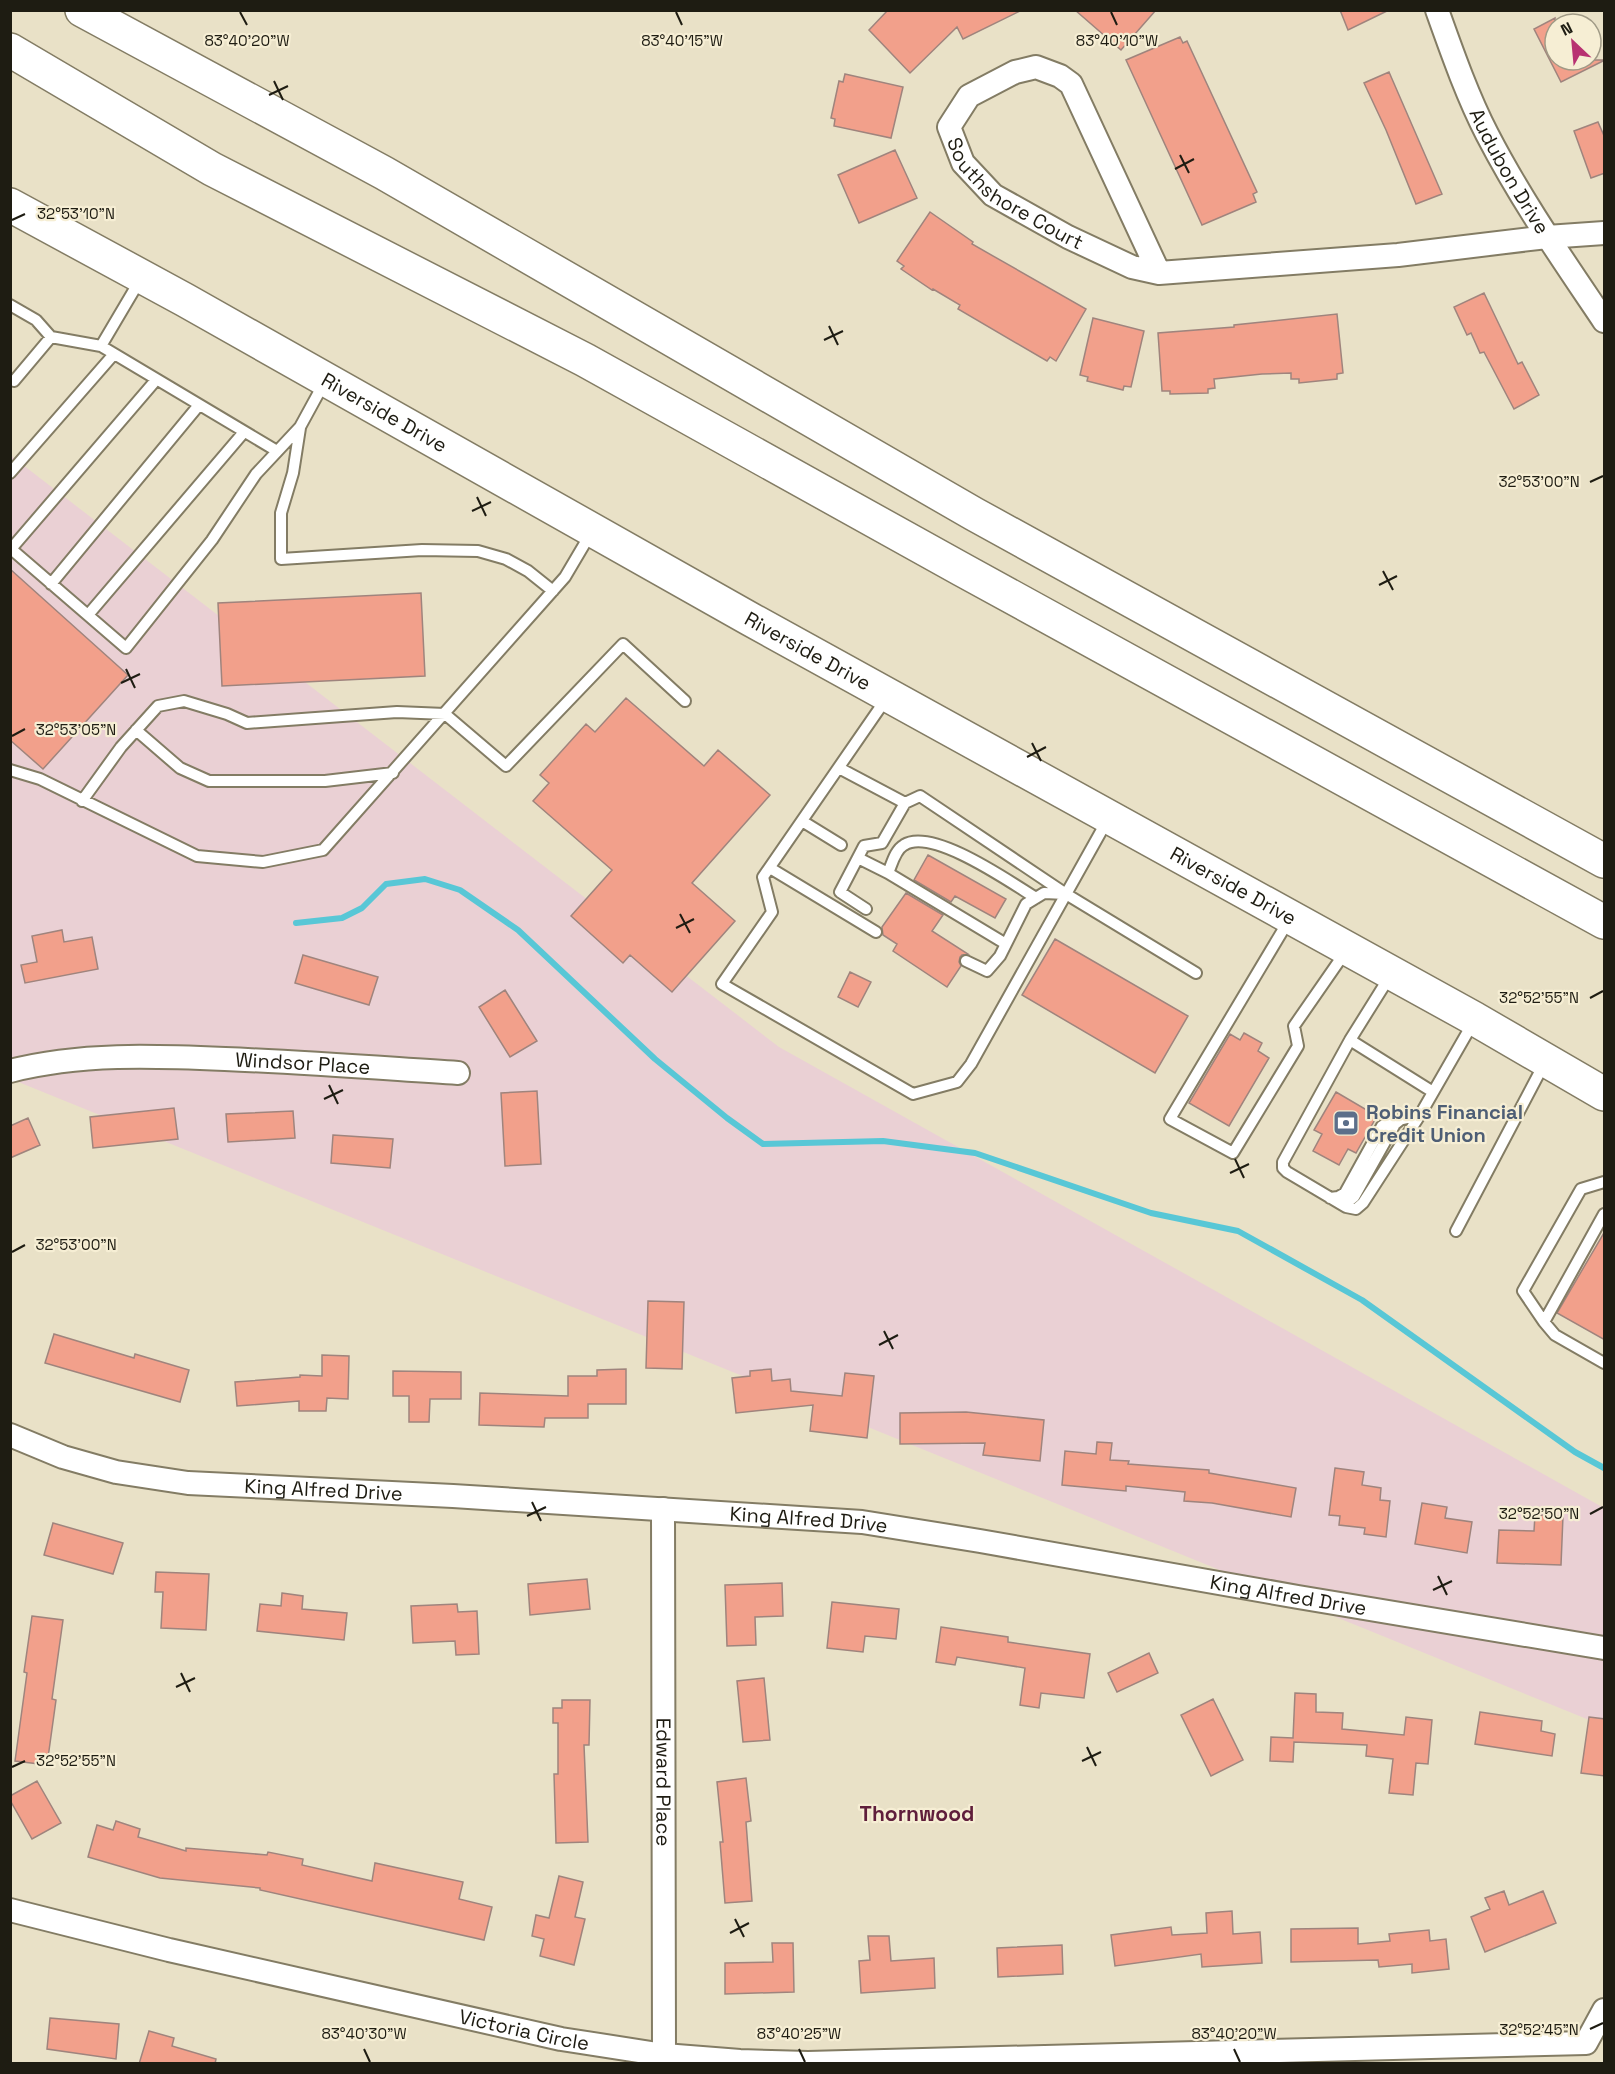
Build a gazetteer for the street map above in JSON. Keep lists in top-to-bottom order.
{
  "streets": {
    "main road": ["Riverside Drive"],
    "street": [
      "Audubon Drive",
      "Southshore Court",
      "Windsor Place",
      "King Alfred Drive",
      "Edward Place",
      "Victoria Circle"
    ]
  },
  "crossings": [
    ["Audubon Drive", "Southshore Court"],
    ["King Alfred Drive", "Edward Place"],
    ["Edward Place", "Victoria Circle"]
  ],
  "districts": ["Thornwood"],
  "places": {
    "bank": ["Robins Financial Credit Union"]
  },
  "north": "top left",
  "coordinates": [
    "83°40'20\"W",
    "83°40'15\"W",
    "83°40'10\"W",
    "32°53'10\"N",
    "32°53'00\"N",
    "32°53'05\"N",
    "32°52'55\"N",
    "32°52'50\"N",
    "32°52'45\"N",
    "83°40'30\"W",
    "83°40'25\"W"
  ]
}
